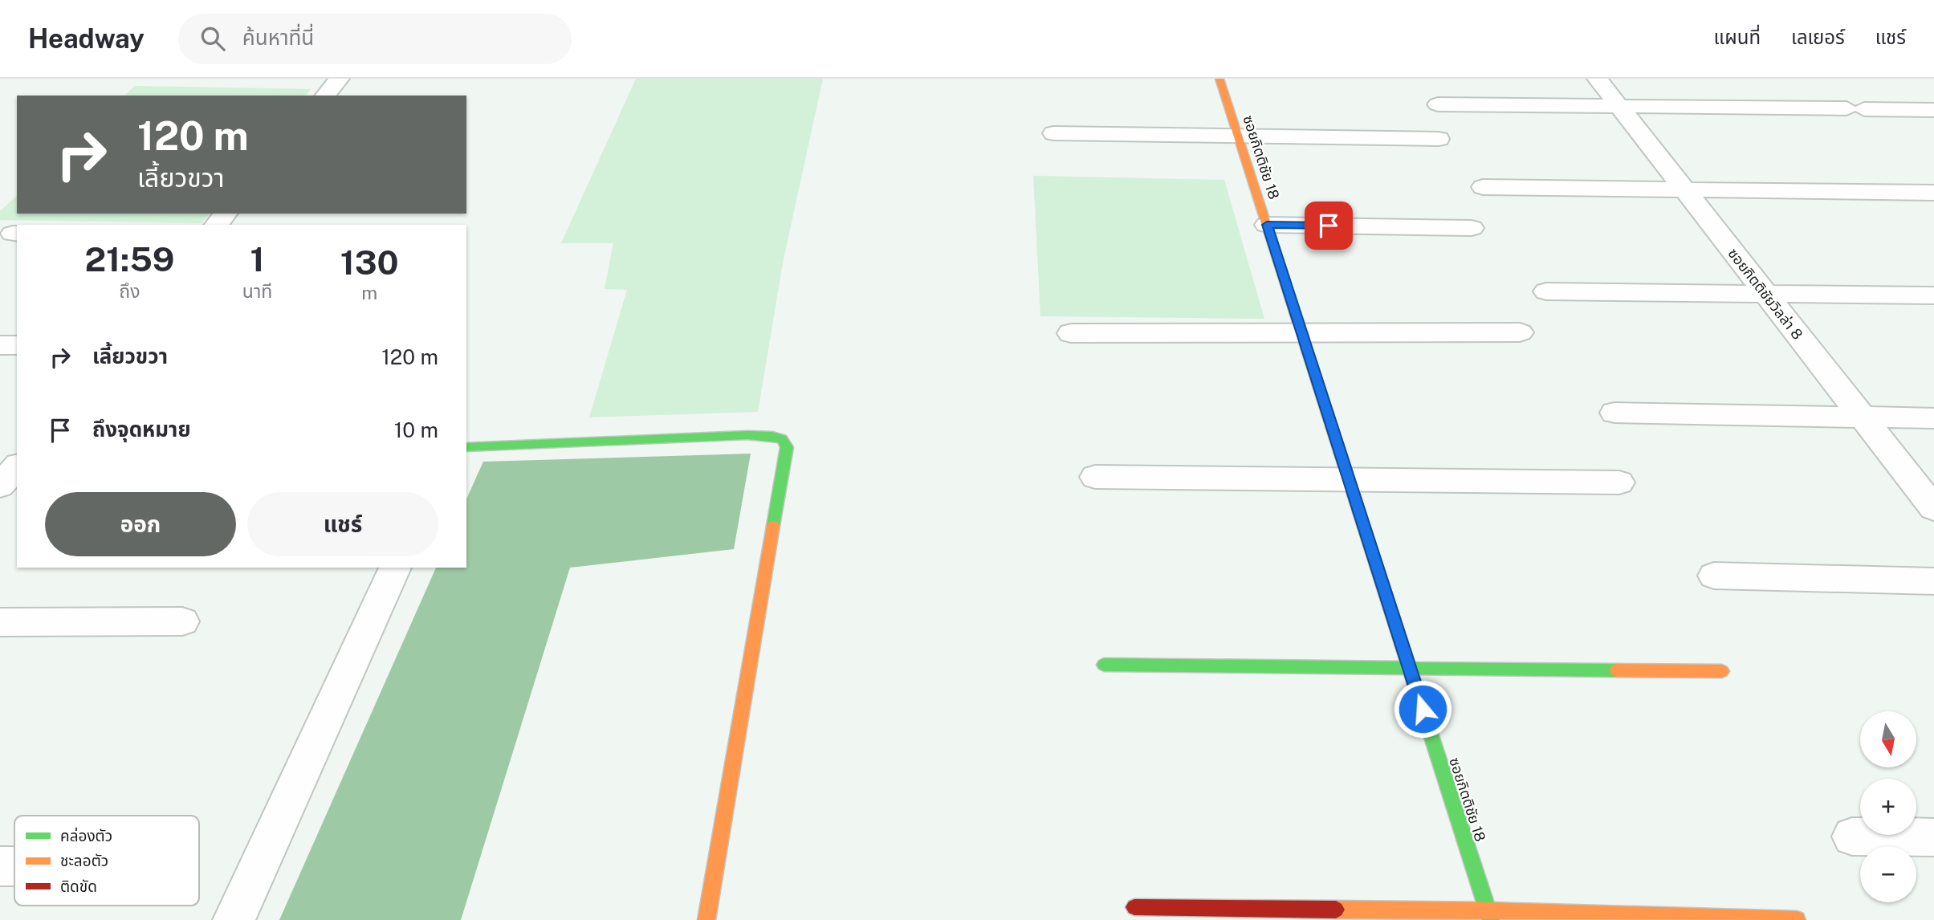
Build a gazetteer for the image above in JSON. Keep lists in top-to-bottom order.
{
  "streets": {
    "street": ["ซอยกิตติชัย 18", "ซอยกิตติชัยวิลล่า 8"]
  },
  "legend": ["คล่องตัว", "ชะลอตัว", "ติดขัด"],
  "north": "bottom",
  "page": {
    "header": "Headway",
    "search": "ค้นหาที่นี่",
    "nav": ["แผนที่", "เลเยอร์", "แชร์"],
    "turn": ["120 m", "เลี้ยวขวา"],
    "eta": [
      "21:59",
      "ถึง",
      "1",
      "นาที",
      "130",
      "m"
    ],
    "list": [
      {
        "name": "เลี้ยวขวา",
        "value": "120 m"
      },
      {
        "name": "ถึงจุดหมาย",
        "value": "10 m"
      }
    ],
    "buttons": ["ออก", "แชร์"],
    "map_buttons": ["+", "−"]
  }
}
